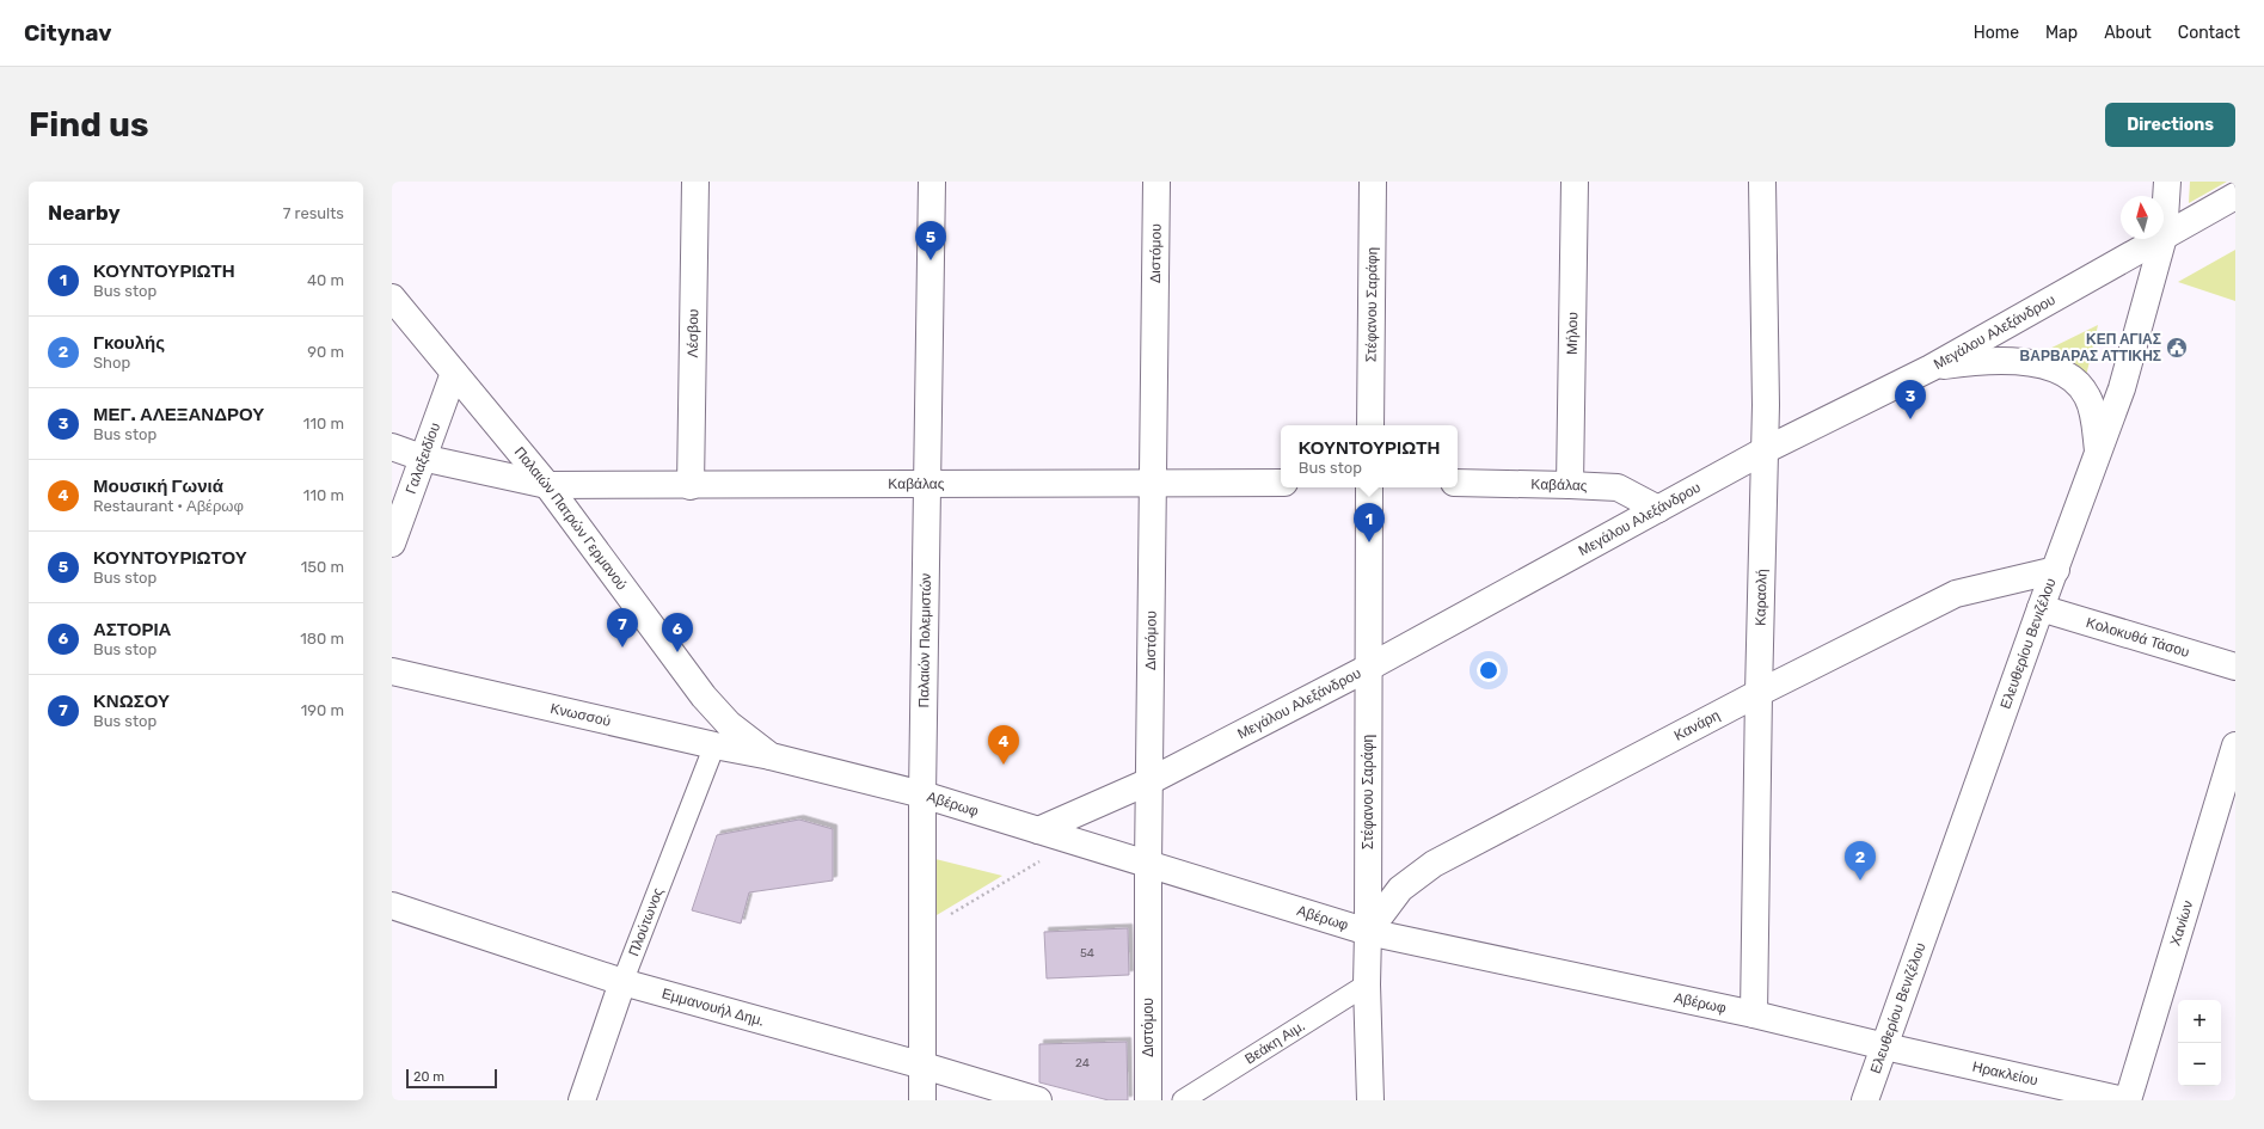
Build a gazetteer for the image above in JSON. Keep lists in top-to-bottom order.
{
  "streets": {
    "street": [
      "Διστόμου",
      "Στέφανου Σαράφη",
      "Μεγάλου Αλεξάνδρου",
      "Λέσβου",
      "Μήλου",
      "Γαλαξειδίου",
      "Καβάλας",
      "Παλαιών Πατρών Γερμανού",
      "Καραολή",
      "Κολοκυθά Τάσου",
      "Παλαιών Πολεμιστών",
      "Ελευθερίου Βενιζέλου",
      "Κνωσσού",
      "Κανάρη",
      "Αβέρωφ",
      "Πλούτωνος",
      "Χανίων",
      "Εμμανουήλ Δημ.",
      "Βεάκη Αιμ.",
      "Ηρακλείου"
    ]
  },
  "crossings": [
    ["Διστόμου", "Μεγάλου Αλεξάνδρου"],
    ["Διστόμου", "Καβάλας"],
    ["Διστόμου", "Αβέρωφ"],
    ["Στέφανου Σαράφη", "Μεγάλου Αλεξάνδρου"],
    ["Στέφανου Σαράφη", "Κανάρη"],
    ["Στέφανου Σαράφη", "Αβέρωφ"],
    ["Στέφανου Σαράφη", "Βεάκη Αιμ."],
    ["Μεγάλου Αλεξάνδρου", "Καβάλας"],
    ["Μεγάλου Αλεξάνδρου", "Καραολή"],
    ["Μεγάλου Αλεξάνδρου", "Ελευθερίου Βενιζέλου"],
    ["Μεγάλου Αλεξάνδρου", "Αβέρωφ"],
    ["Λέσβου", "Καβάλας"],
    ["Μήλου", "Καβάλας"],
    ["Γαλαξειδίου", "Καβάλας"],
    ["Γαλαξειδίου", "Παλαιών Πατρών Γερμανού"],
    ["Καβάλας", "Παλαιών Πατρών Γερμανού"],
    ["Καβάλας", "Παλαιών Πολεμιστών"],
    ["Παλαιών Πατρών Γερμανού", "Κνωσσού"],
    ["Παλαιών Πατρών Γερμανού", "Αβέρωφ"],
    ["Καραολή", "Κανάρη"],
    ["Καραολή", "Αβέρωφ"],
    ["Κολοκυθά Τάσου", "Ελευθερίου Βενιζέλου"],
    ["Παλαιών Πολεμιστών", "Αβέρωφ"],
    ["Παλαιών Πολεμιστών", "Εμμανουήλ Δημ."],
    ["Ελευθερίου Βενιζέλου", "Κανάρη"],
    ["Ελευθερίου Βενιζέλου", "Αβέρωφ"],
    ["Ελευθερίου Βενιζέλου", "Ηρακλείου"],
    ["Κνωσσού", "Αβέρωφ"],
    ["Κνωσσού", "Πλούτωνος"],
    ["Κανάρη", "Αβέρωφ"],
    ["Αβέρωφ", "Ηρακλείου"],
    ["Πλούτωνος", "Εμμανουήλ Δημ."]
  ],
  "places": {
    "public building": ["ΚΕΠ ΑΓΙΑΣ ΒΑΡΒΑΡΑΣ ΑΤΤΙΚΗΣ"]
  },
  "house_numbers": ["54", "24"],
  "scale_bar": "20 m",
  "north": "top",
  "page": {
    "header": "Citynav",
    "nav": [
      "Home",
      "Map",
      "About",
      "Contact"
    ],
    "buttons": "Directions",
    "title": "Find us",
    "heading": ["Nearby", "7 results"],
    "pins": [
      "5",
      "3",
      "1",
      "7",
      "6",
      "4",
      "2"
    ],
    "list": [
      {
        "mark": "1",
        "name": "ΚΟΥΝΤΟΥΡΙΩΤΗ",
        "note": "Bus stop",
        "value": "40 m"
      },
      {
        "mark": "2",
        "name": "Γκουλής",
        "note": "Shop",
        "value": "90 m"
      },
      {
        "mark": "3",
        "name": "ΜΕΓ. ΑΛΕΞΑΝΔΡΟΥ",
        "note": "Bus stop",
        "value": "110 m"
      },
      {
        "mark": "4",
        "name": "Μουσική Γωνιά",
        "note": "Restaurant · Αβέρωφ",
        "value": "110 m"
      },
      {
        "mark": "5",
        "name": "ΚΟΥΝΤΟΥΡΙΩΤΟΥ",
        "note": "Bus stop",
        "value": "150 m"
      },
      {
        "mark": "6",
        "name": "ΑΣΤΟΡΙΑ",
        "note": "Bus stop",
        "value": "180 m"
      },
      {
        "mark": "7",
        "name": "ΚΝΩΣΟΥ",
        "note": "Bus stop",
        "value": "190 m"
      }
    ],
    "popup": ["ΚΟΥΝΤΟΥΡΙΩΤΗ", "Bus stop"],
    "map_buttons": ["+", "−"],
    "scale": "20 m"
  }
}
